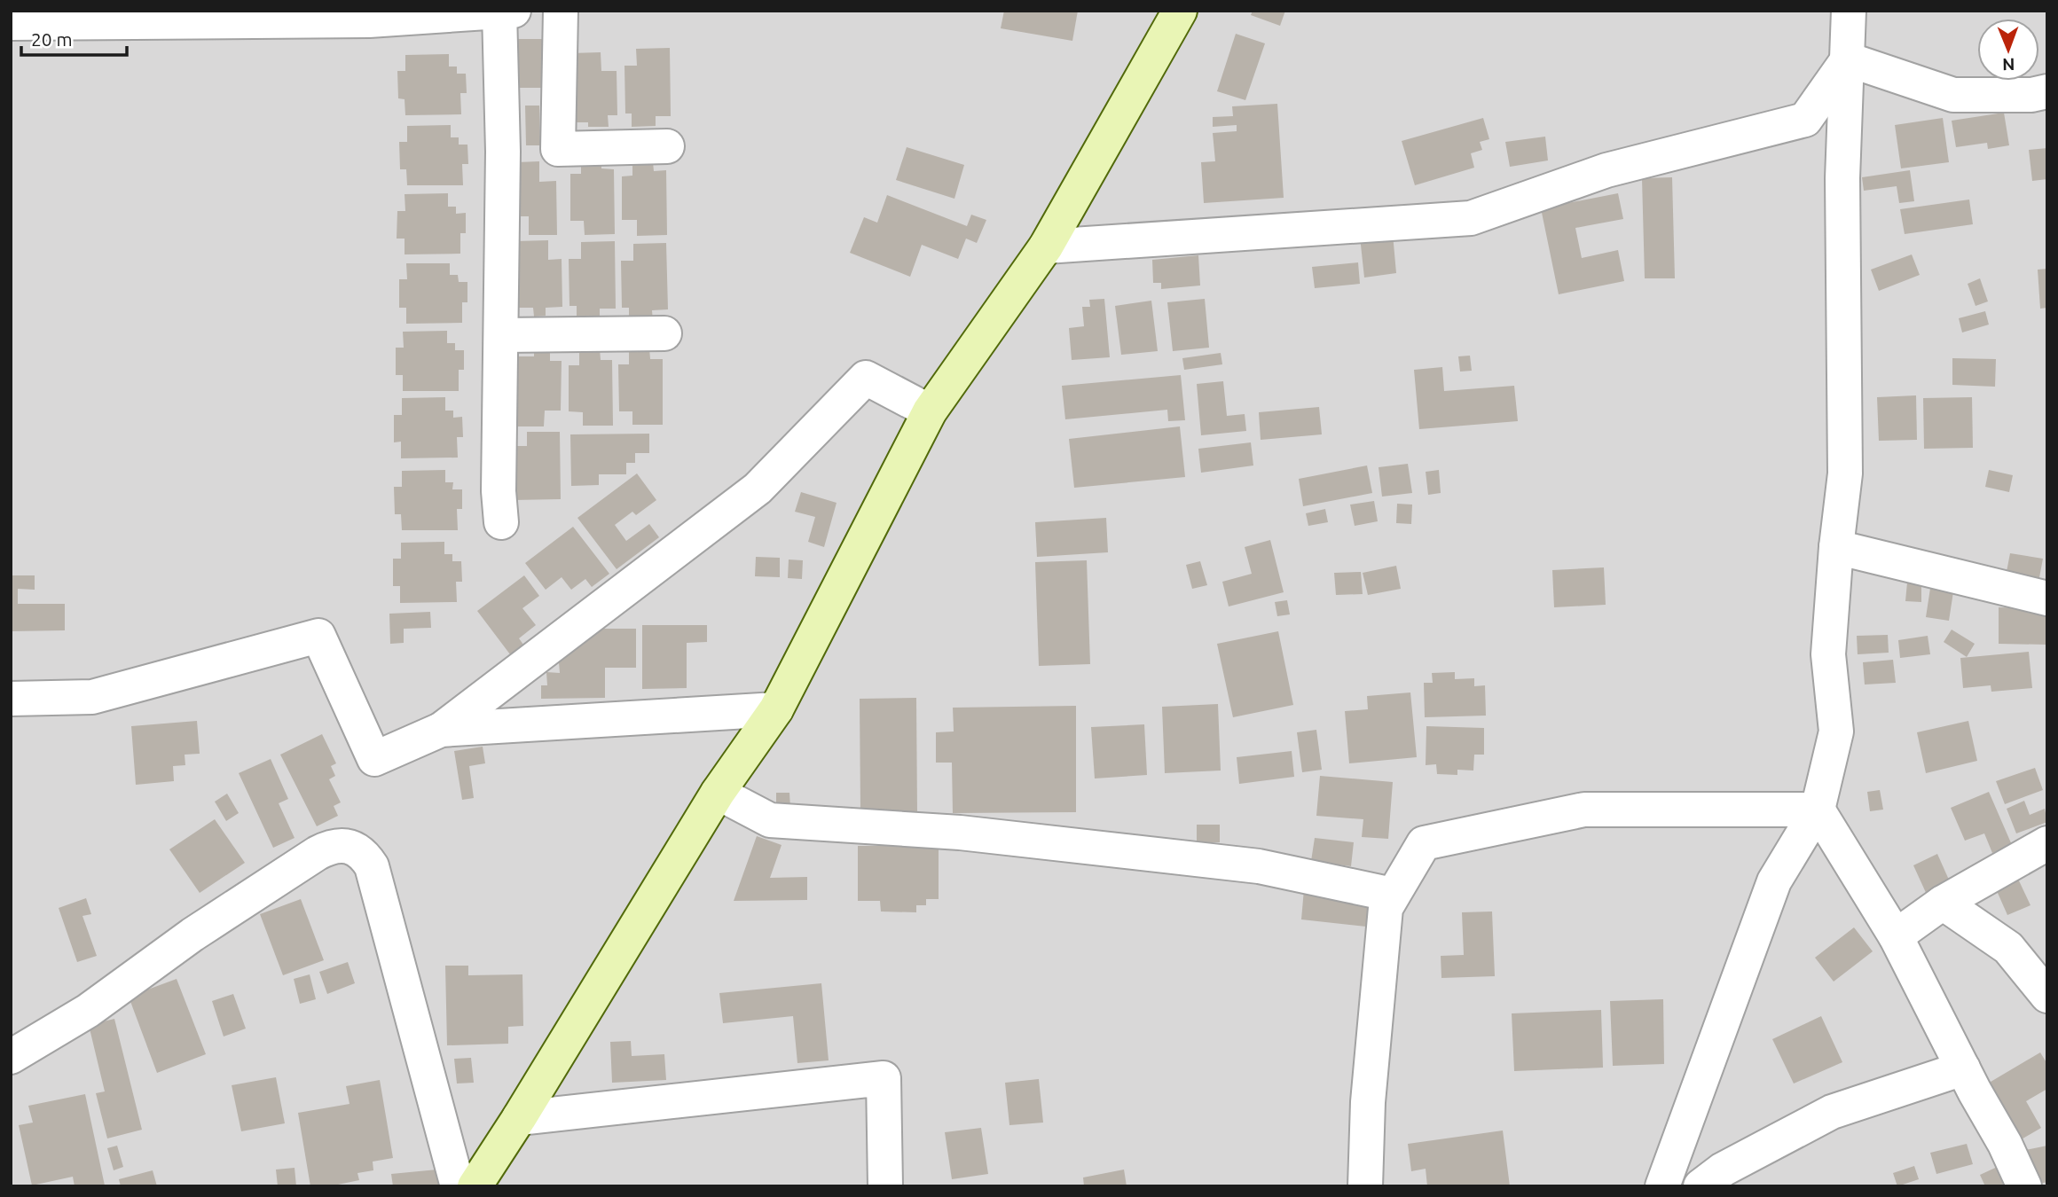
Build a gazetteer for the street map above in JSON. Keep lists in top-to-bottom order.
{
  "scale_bar": "20 m",
  "north": "bottom"
}
